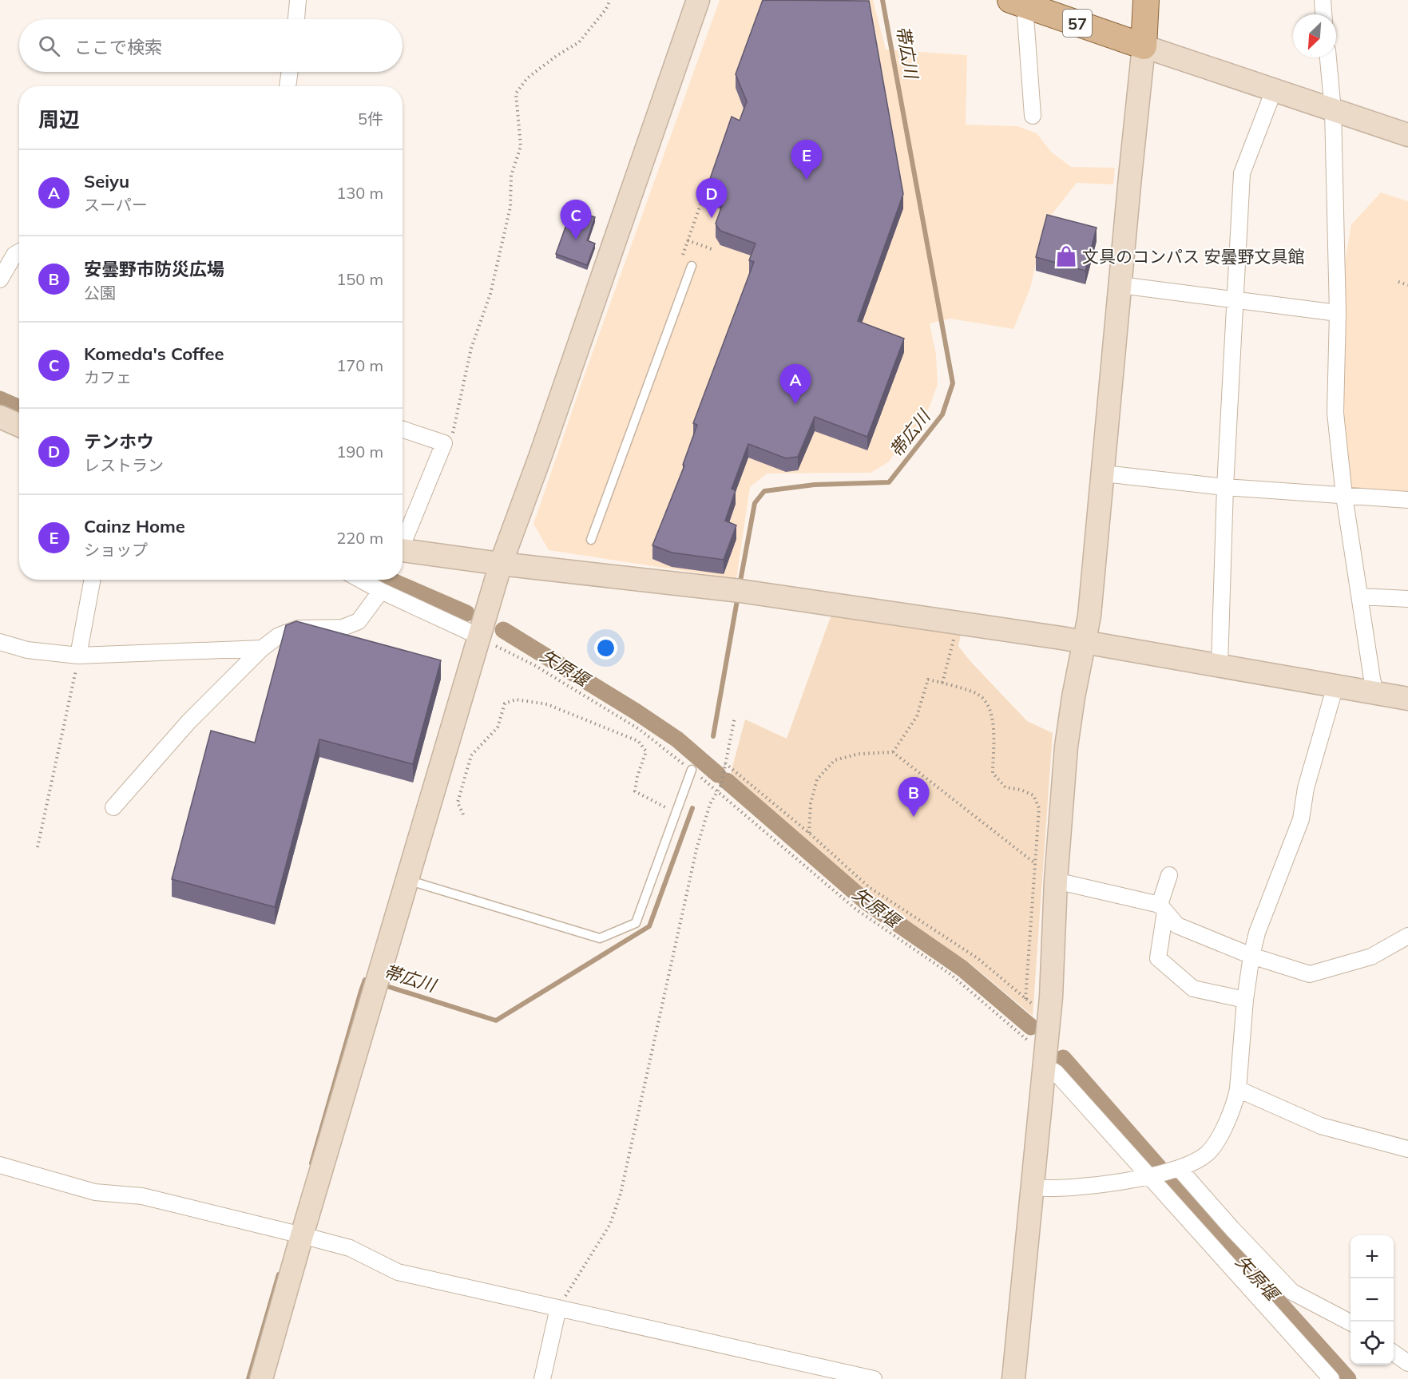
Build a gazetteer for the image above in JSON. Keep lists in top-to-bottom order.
{
  "streets": {
    "main road": ["57"]
  },
  "water": ["帯広川", "矢原堰"],
  "places": {
    "shop": ["文具のコンパス 安曇野文具館"]
  },
  "north": "bottom left",
  "page": {
    "search": "ここで検索",
    "heading": ["周辺", "5件"],
    "pins": [
      "E",
      "D",
      "C",
      "A",
      "B"
    ],
    "list": [
      {
        "mark": "A",
        "name": "Seiyu",
        "note": "スーパー",
        "value": "130 m"
      },
      {
        "mark": "B",
        "name": "安曇野市防災広場",
        "note": "公園",
        "value": "150 m"
      },
      {
        "mark": "C",
        "name": "Komeda's Coffee",
        "note": "カフェ",
        "value": "170 m"
      },
      {
        "mark": "D",
        "name": "テンホウ",
        "note": "レストラン",
        "value": "190 m"
      },
      {
        "mark": "E",
        "name": "Cainz Home",
        "note": "ショップ",
        "value": "220 m"
      }
    ],
    "map_buttons": ["+", "−"]
  }
}
